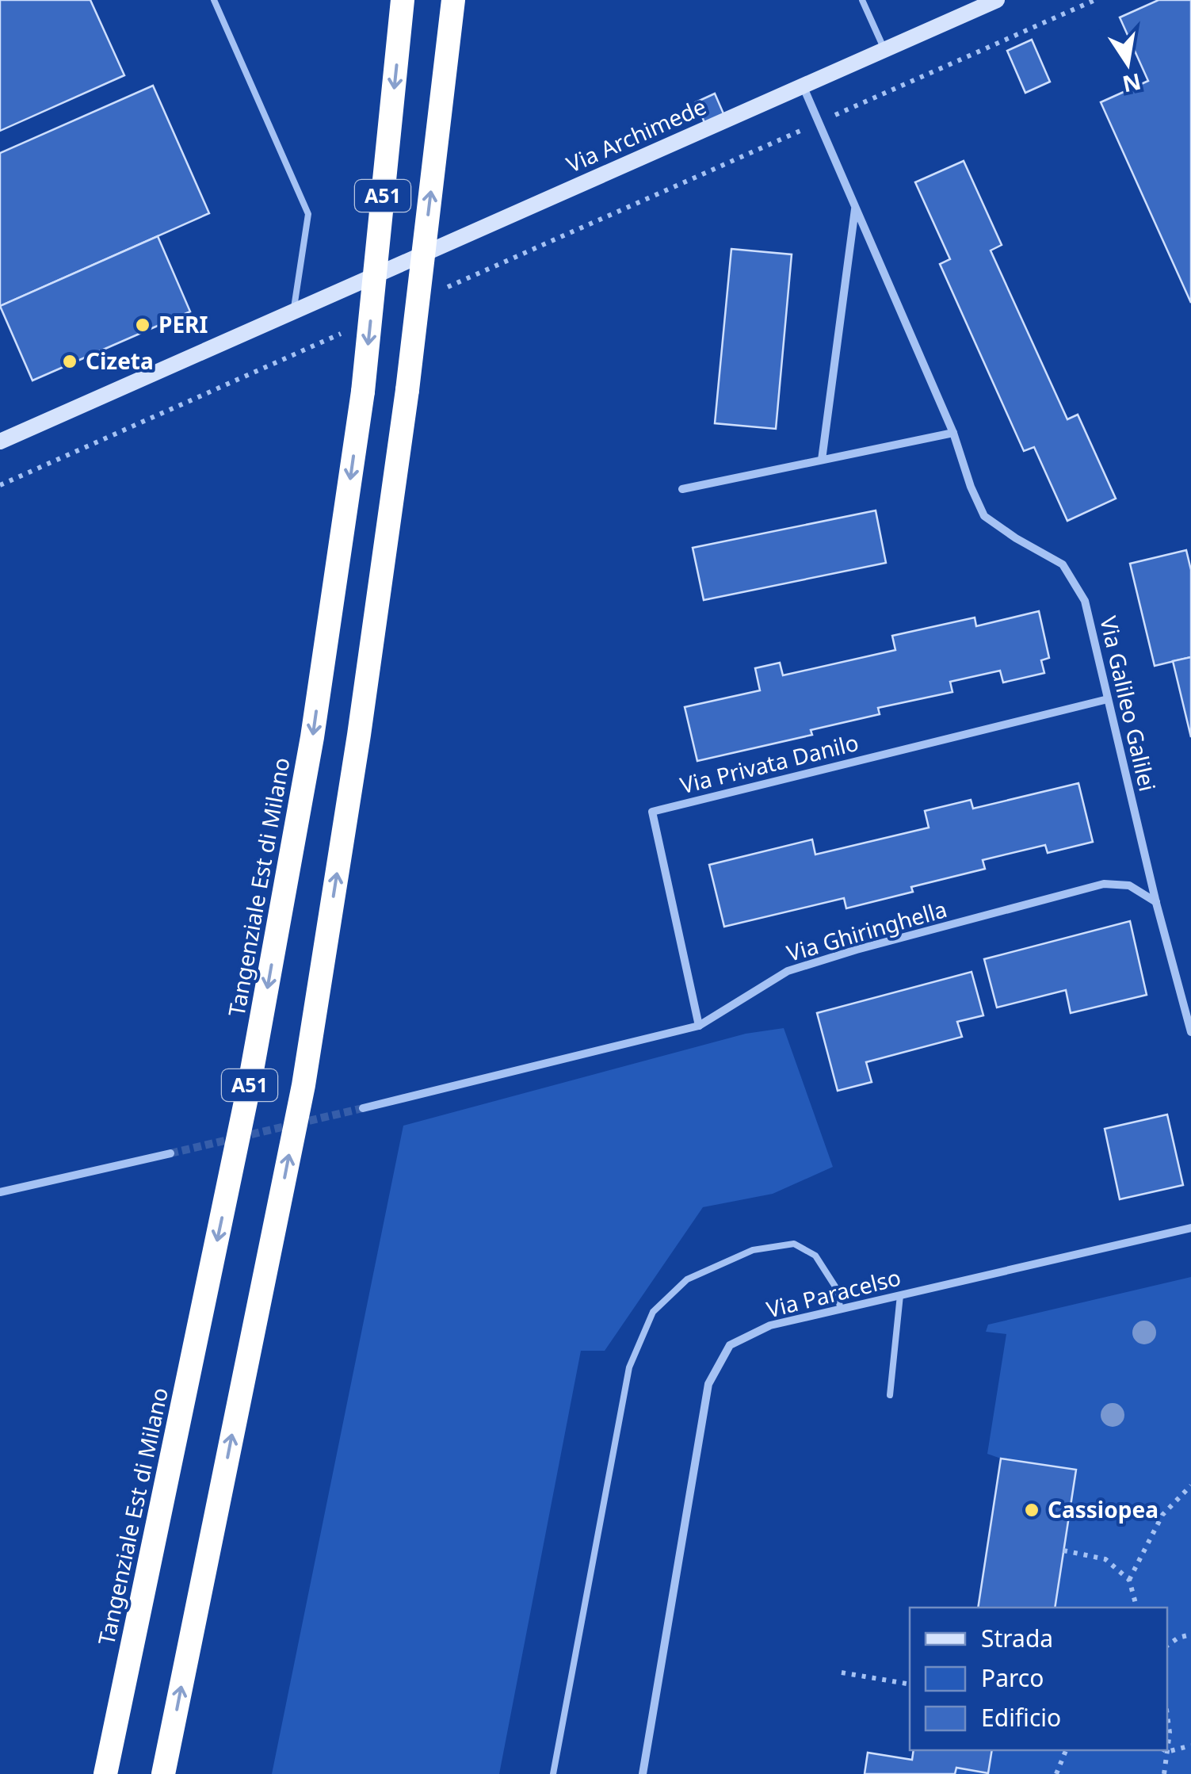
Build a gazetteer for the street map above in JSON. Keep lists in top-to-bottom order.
{
  "streets": {
    "highway": ["A51", "Tangenziale Est di Milano"],
    "street": [
      "Via Archimede",
      "Via Galileo Galilei",
      "Via Privata Danilo",
      "Via Ghiringhella",
      "Via Paracelso"
    ]
  },
  "crossings": [
    ["Via Archimede", "Via Galileo Galilei"],
    ["Via Galileo Galilei", "Via Privata Danilo"],
    ["Via Galileo Galilei", "Via Ghiringhella"],
    ["Via Privata Danilo", "Via Ghiringhella"]
  ],
  "places": ["PERI", "Cizeta", "Cassiopea"],
  "legend": ["Strada", "Parco", "Edificio"],
  "north": "bottom"
}
